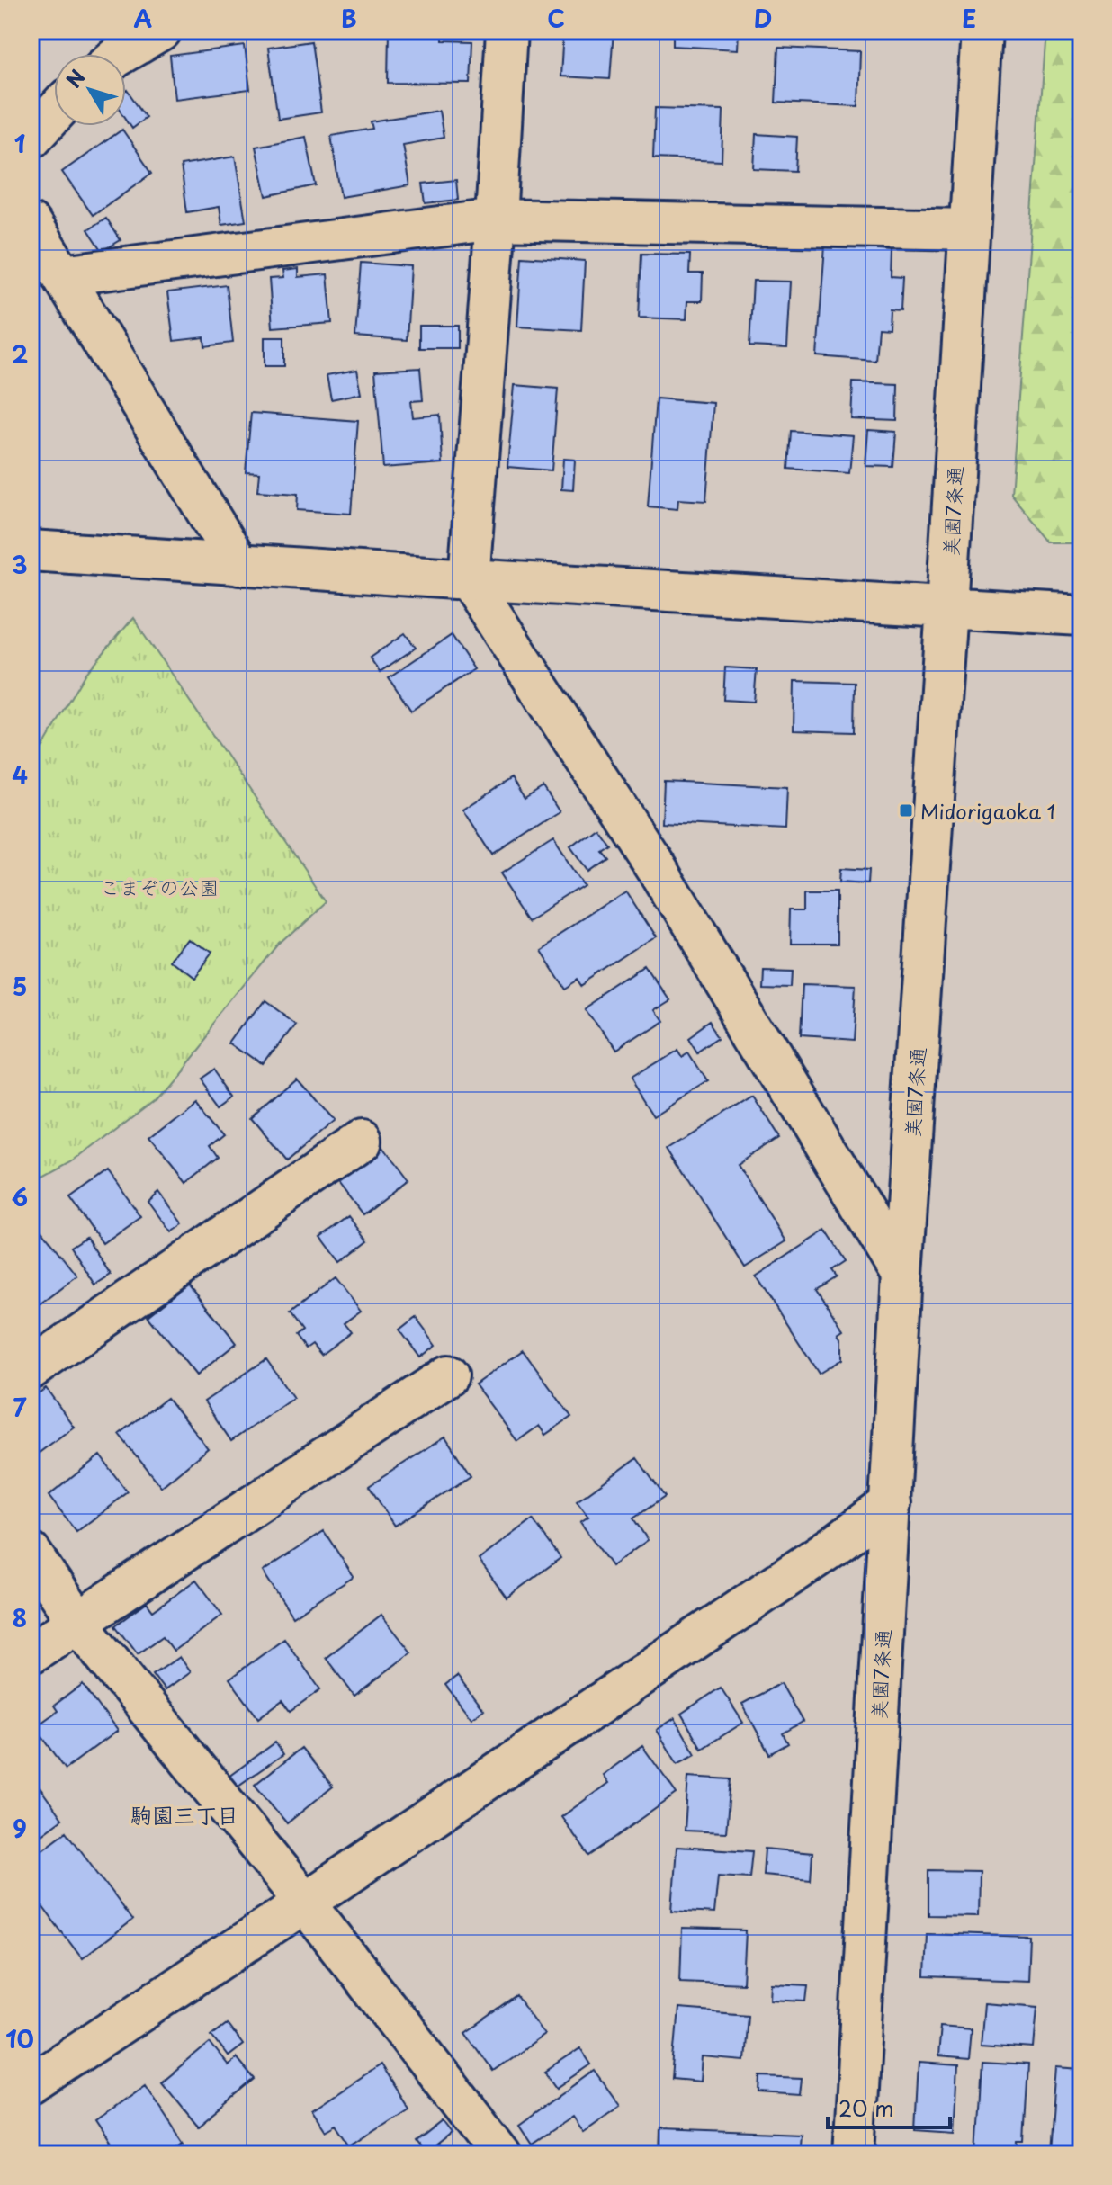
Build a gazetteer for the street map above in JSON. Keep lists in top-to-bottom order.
{
  "streets": {
    "street": ["美園7条通"]
  },
  "districts": ["駒園三丁目"],
  "parks": ["こまぞの公園"],
  "places": {
    "transit": ["Midorigaoka 1"]
  },
  "scale_bar": "20 m",
  "north": "top left",
  "grid": {
    "columns": [
      "A",
      "B",
      "C",
      "D",
      "E"
    ],
    "rows": [
      "1",
      "2",
      "3",
      "4",
      "5",
      "6",
      "7",
      "8",
      "9",
      "10"
    ]
  }
}
